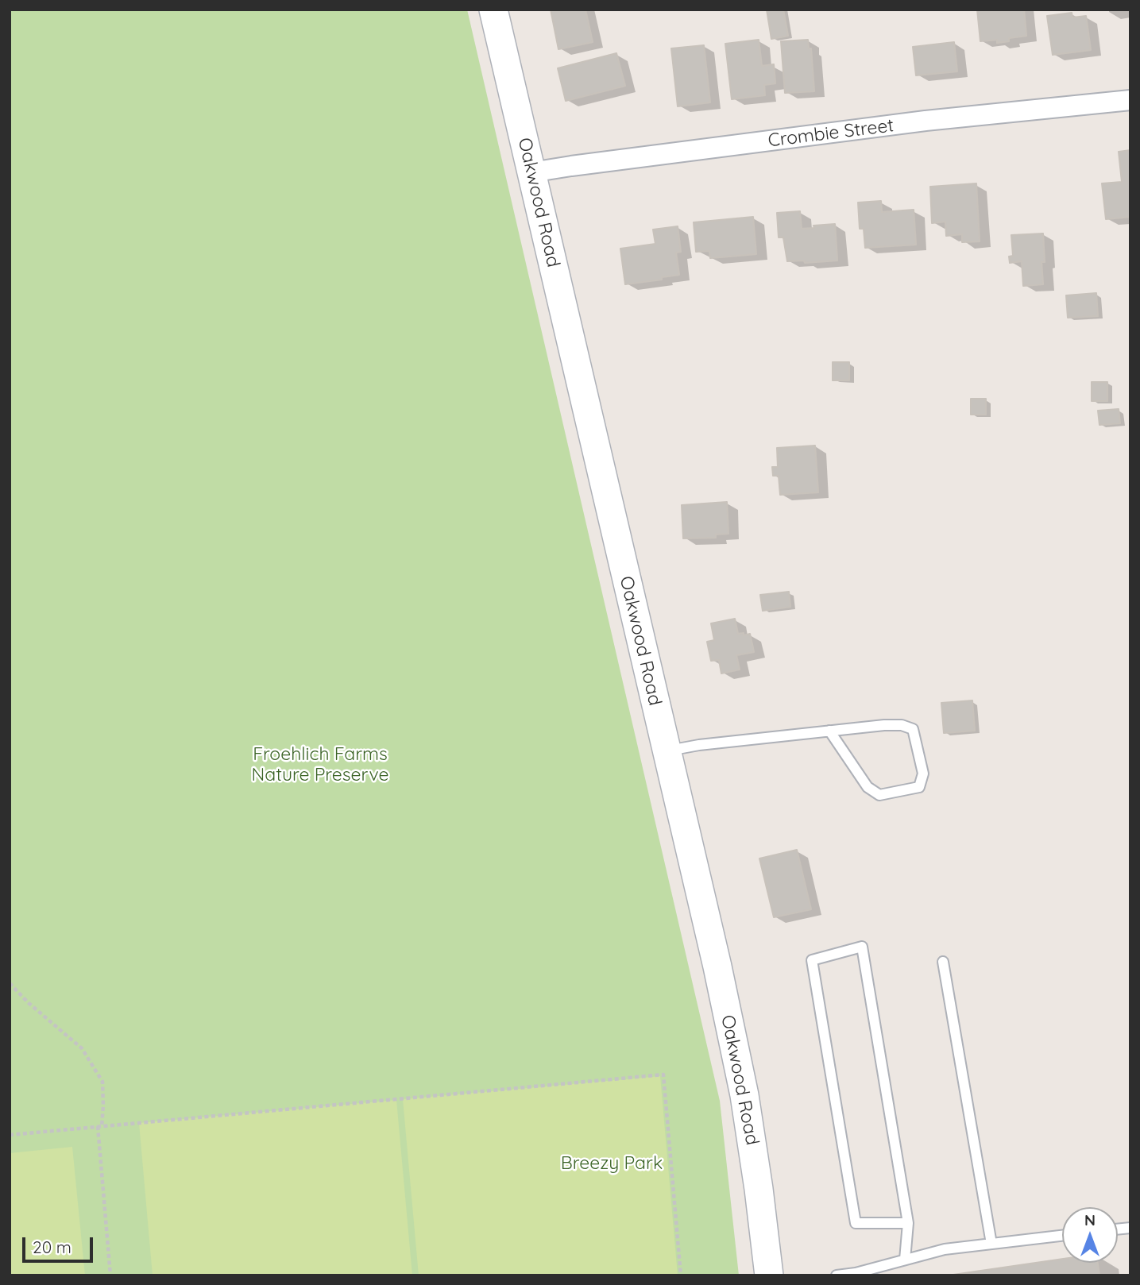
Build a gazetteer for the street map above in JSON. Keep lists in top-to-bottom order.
{
  "streets": {
    "main road": ["Oakwood Road"],
    "street": ["Crombie Street"]
  },
  "crossings": [
    ["Crombie Street", "Oakwood Road"]
  ],
  "parks": ["Froehlich Farms Nature Preserve", "Breezy Park"],
  "scale_bar": "20 m",
  "north": "top"
}
